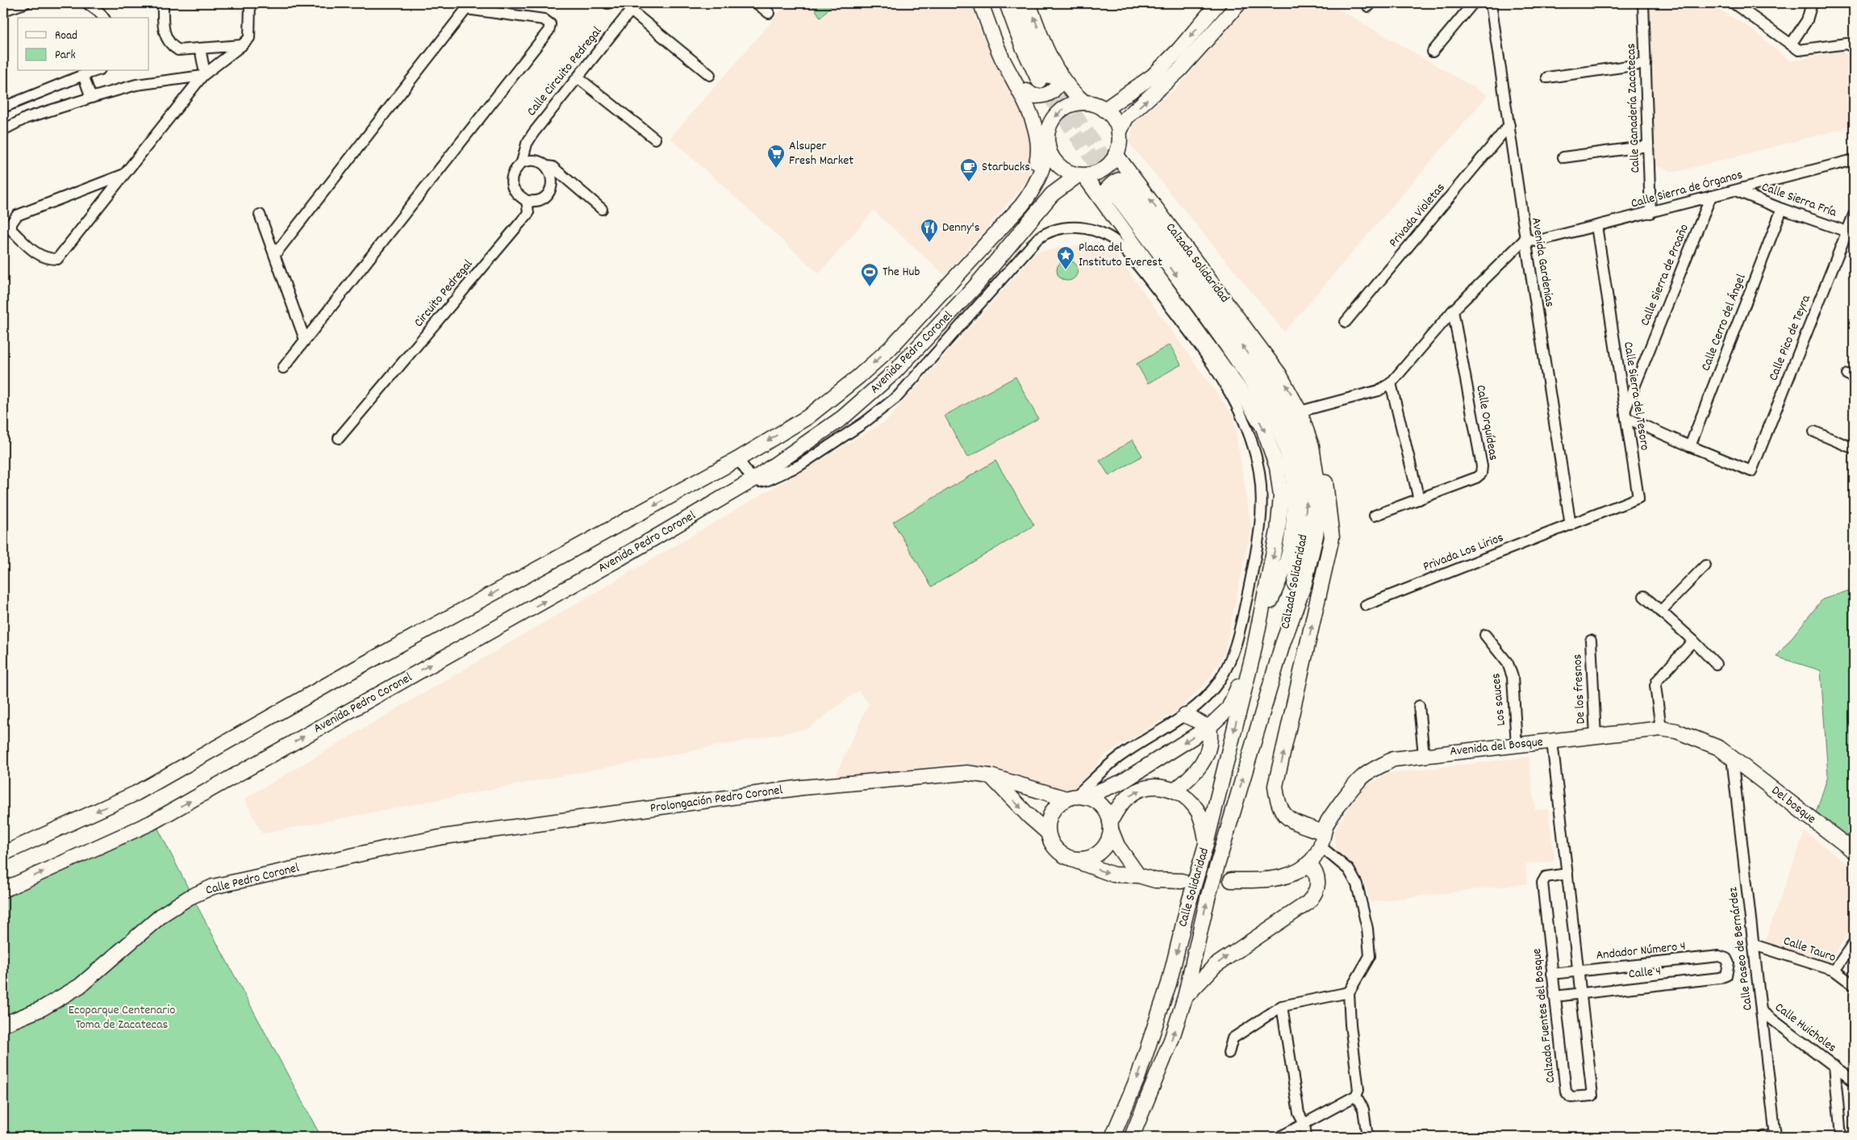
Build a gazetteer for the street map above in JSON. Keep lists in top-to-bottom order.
{
  "streets": {
    "main road": [
      "Calzada Solidaridad",
      "Avenida Pedro Coronel",
      "Avenida del Bosque",
      "Prolongación Pedro Coronel",
      "Del bosque",
      "Calle Pedro Coronel",
      "Calle Solidaridad"
    ],
    "street": [
      "Calle Circuito Pedregal",
      "Calle Ganadería Zacatecas",
      "Calle Sierra de Órganos",
      "Calle Sierra Fría",
      "Privada Violetas",
      "Avenida Gardenias",
      "Calle Sierra de Proaño",
      "Circuito Pedregal",
      "Calle Cerro del Ángel",
      "Calle Pico de Teyra",
      "Calle Sierra del Tesoro",
      "Calle Orquídeas",
      "Privada Los Lirios",
      "De los fresnos",
      "Los sauces",
      "Calle Paseo de Bernárdez",
      "Calle Tauro",
      "Andador Número 4",
      "Calle 4",
      "Calzada Fuentes del Bosque",
      "Calle Huicholes"
    ]
  },
  "crossings": [
    ["Calle Circuito Pedregal", "Circuito Pedregal"],
    ["Calle Ganadería Zacatecas", "Calle Sierra de Órganos"],
    ["Calle Sierra de Órganos", "Calle Sierra Fría"],
    ["Calle Sierra de Órganos", "Avenida Gardenias"],
    ["Calle Sierra de Órganos", "Calle Sierra de Proaño"],
    ["Calle Sierra de Órganos", "Calle Sierra del Tesoro"],
    ["Calle Sierra Fría", "Calle Cerro del Ángel"],
    ["Calle Sierra Fría", "Calle Pico de Teyra"],
    ["Privada Violetas", "Avenida Gardenias"],
    ["Avenida Gardenias", "Calle Sierra del Tesoro"],
    ["Avenida Gardenias", "Privada Los Lirios"],
    ["Calzada Solidaridad", "Avenida Pedro Coronel"],
    ["Calzada Solidaridad", "Calle Solidaridad"],
    ["Calle Sierra de Proaño", "Calle Sierra del Tesoro"],
    ["Calle Cerro del Ángel", "Calle Pico de Teyra"],
    ["Calle Sierra del Tesoro", "Privada Los Lirios"],
    ["De los fresnos", "Avenida del Bosque"],
    ["Los sauces", "Avenida del Bosque"],
    ["Avenida del Bosque", "Del bosque"],
    ["Avenida del Bosque", "Calle Paseo de Bernárdez"],
    ["Avenida del Bosque", "Calzada Fuentes del Bosque"],
    ["Prolongación Pedro Coronel", "Calle Pedro Coronel"],
    ["Del bosque", "Calle Paseo de Bernárdez"],
    ["Calle Paseo de Bernárdez", "Calle Tauro"],
    ["Calle Paseo de Bernárdez", "Calle Huicholes"],
    ["Andador Número 4", "Calle 4"],
    ["Andador Número 4", "Calzada Fuentes del Bosque"],
    ["Calle 4", "Calzada Fuentes del Bosque"]
  ],
  "parks": ["Ecoparque Centenario Toma de Zacatecas"],
  "places": {
    "supermarket": ["Alsuper Fresh Market"],
    "cafe": ["Starbucks"],
    "restaurant": ["Denny's"],
    "place": ["Placa del Instituto Everest"],
    "sports": ["The Hub"]
  },
  "legend": ["Road", "Park"]
}
